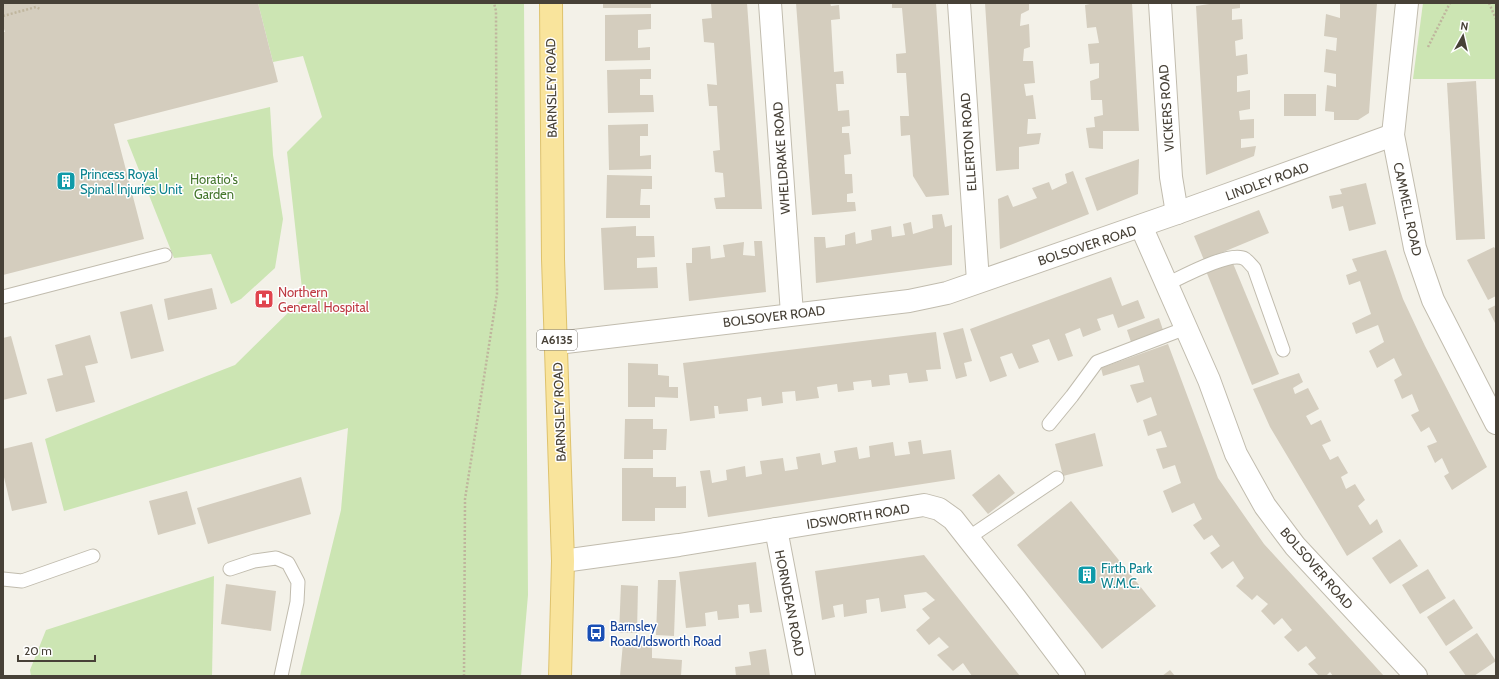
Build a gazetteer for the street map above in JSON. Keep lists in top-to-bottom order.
{
  "streets": {
    "main road": ["BARNSLEY ROAD", "A6135"],
    "street": [
      "VICKERS ROAD",
      "ELLERTON ROAD",
      "WHELDRAKE ROAD",
      "LINDLEY ROAD",
      "CAMMELL ROAD",
      "BOLSOVER ROAD",
      "IDSWORTH ROAD",
      "HORNDEAN ROAD"
    ]
  },
  "crossings": [
    ["BARNSLEY ROAD", "BOLSOVER ROAD"],
    ["BARNSLEY ROAD", "IDSWORTH ROAD"],
    ["VICKERS ROAD", "LINDLEY ROAD"],
    ["ELLERTON ROAD", "BOLSOVER ROAD"],
    ["WHELDRAKE ROAD", "BOLSOVER ROAD"],
    ["LINDLEY ROAD", "CAMMELL ROAD"],
    ["LINDLEY ROAD", "BOLSOVER ROAD"],
    ["IDSWORTH ROAD", "HORNDEAN ROAD"]
  ],
  "parks": ["Horatio's Garden"],
  "places": {
    "building": ["Princess Royal Spinal Injuries Unit", "Firth Park W.M.C."],
    "hospital": ["Northern General Hospital"],
    "bus stop": ["Barnsley Road/Idsworth Road"]
  },
  "scale_bar": "20 m",
  "north": "top"
}
